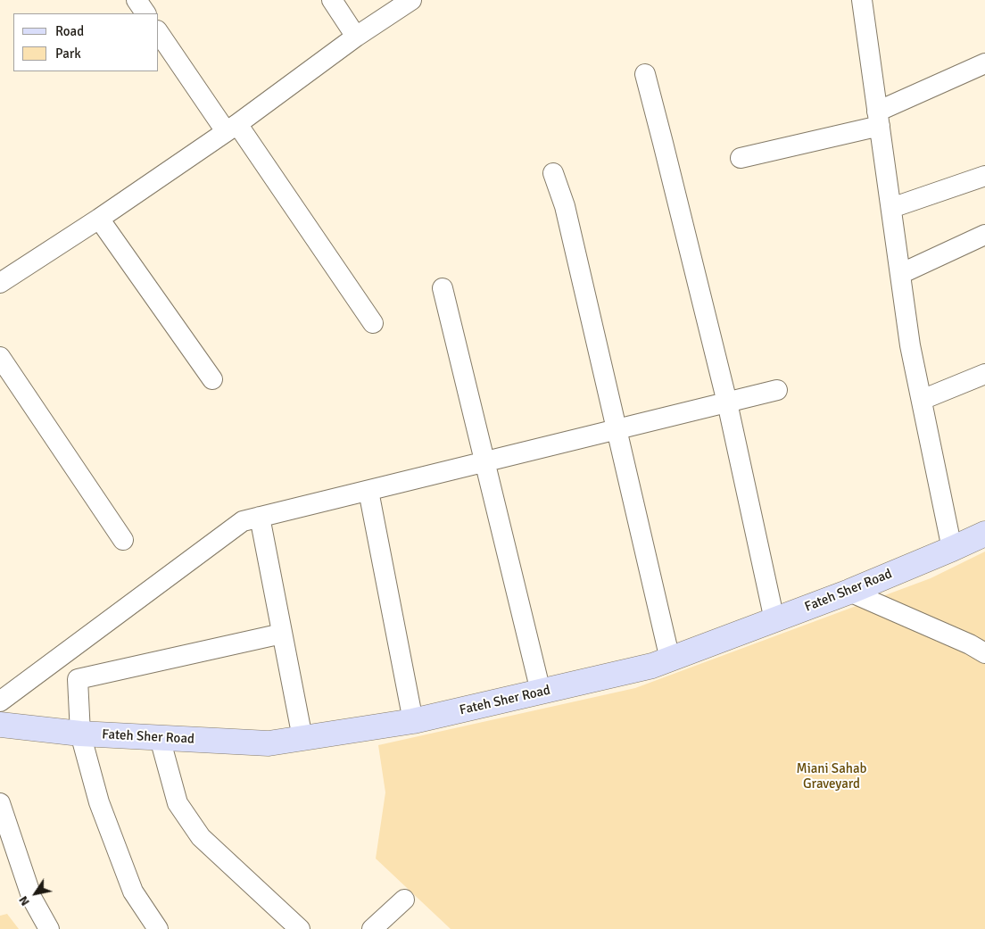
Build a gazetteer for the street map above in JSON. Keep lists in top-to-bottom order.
{
  "streets": {
    "street": ["Fateh Sher Road"]
  },
  "parks": ["Miani Sahab Graveyard"],
  "legend": ["Road", "Park"],
  "north": "bottom left"
}
